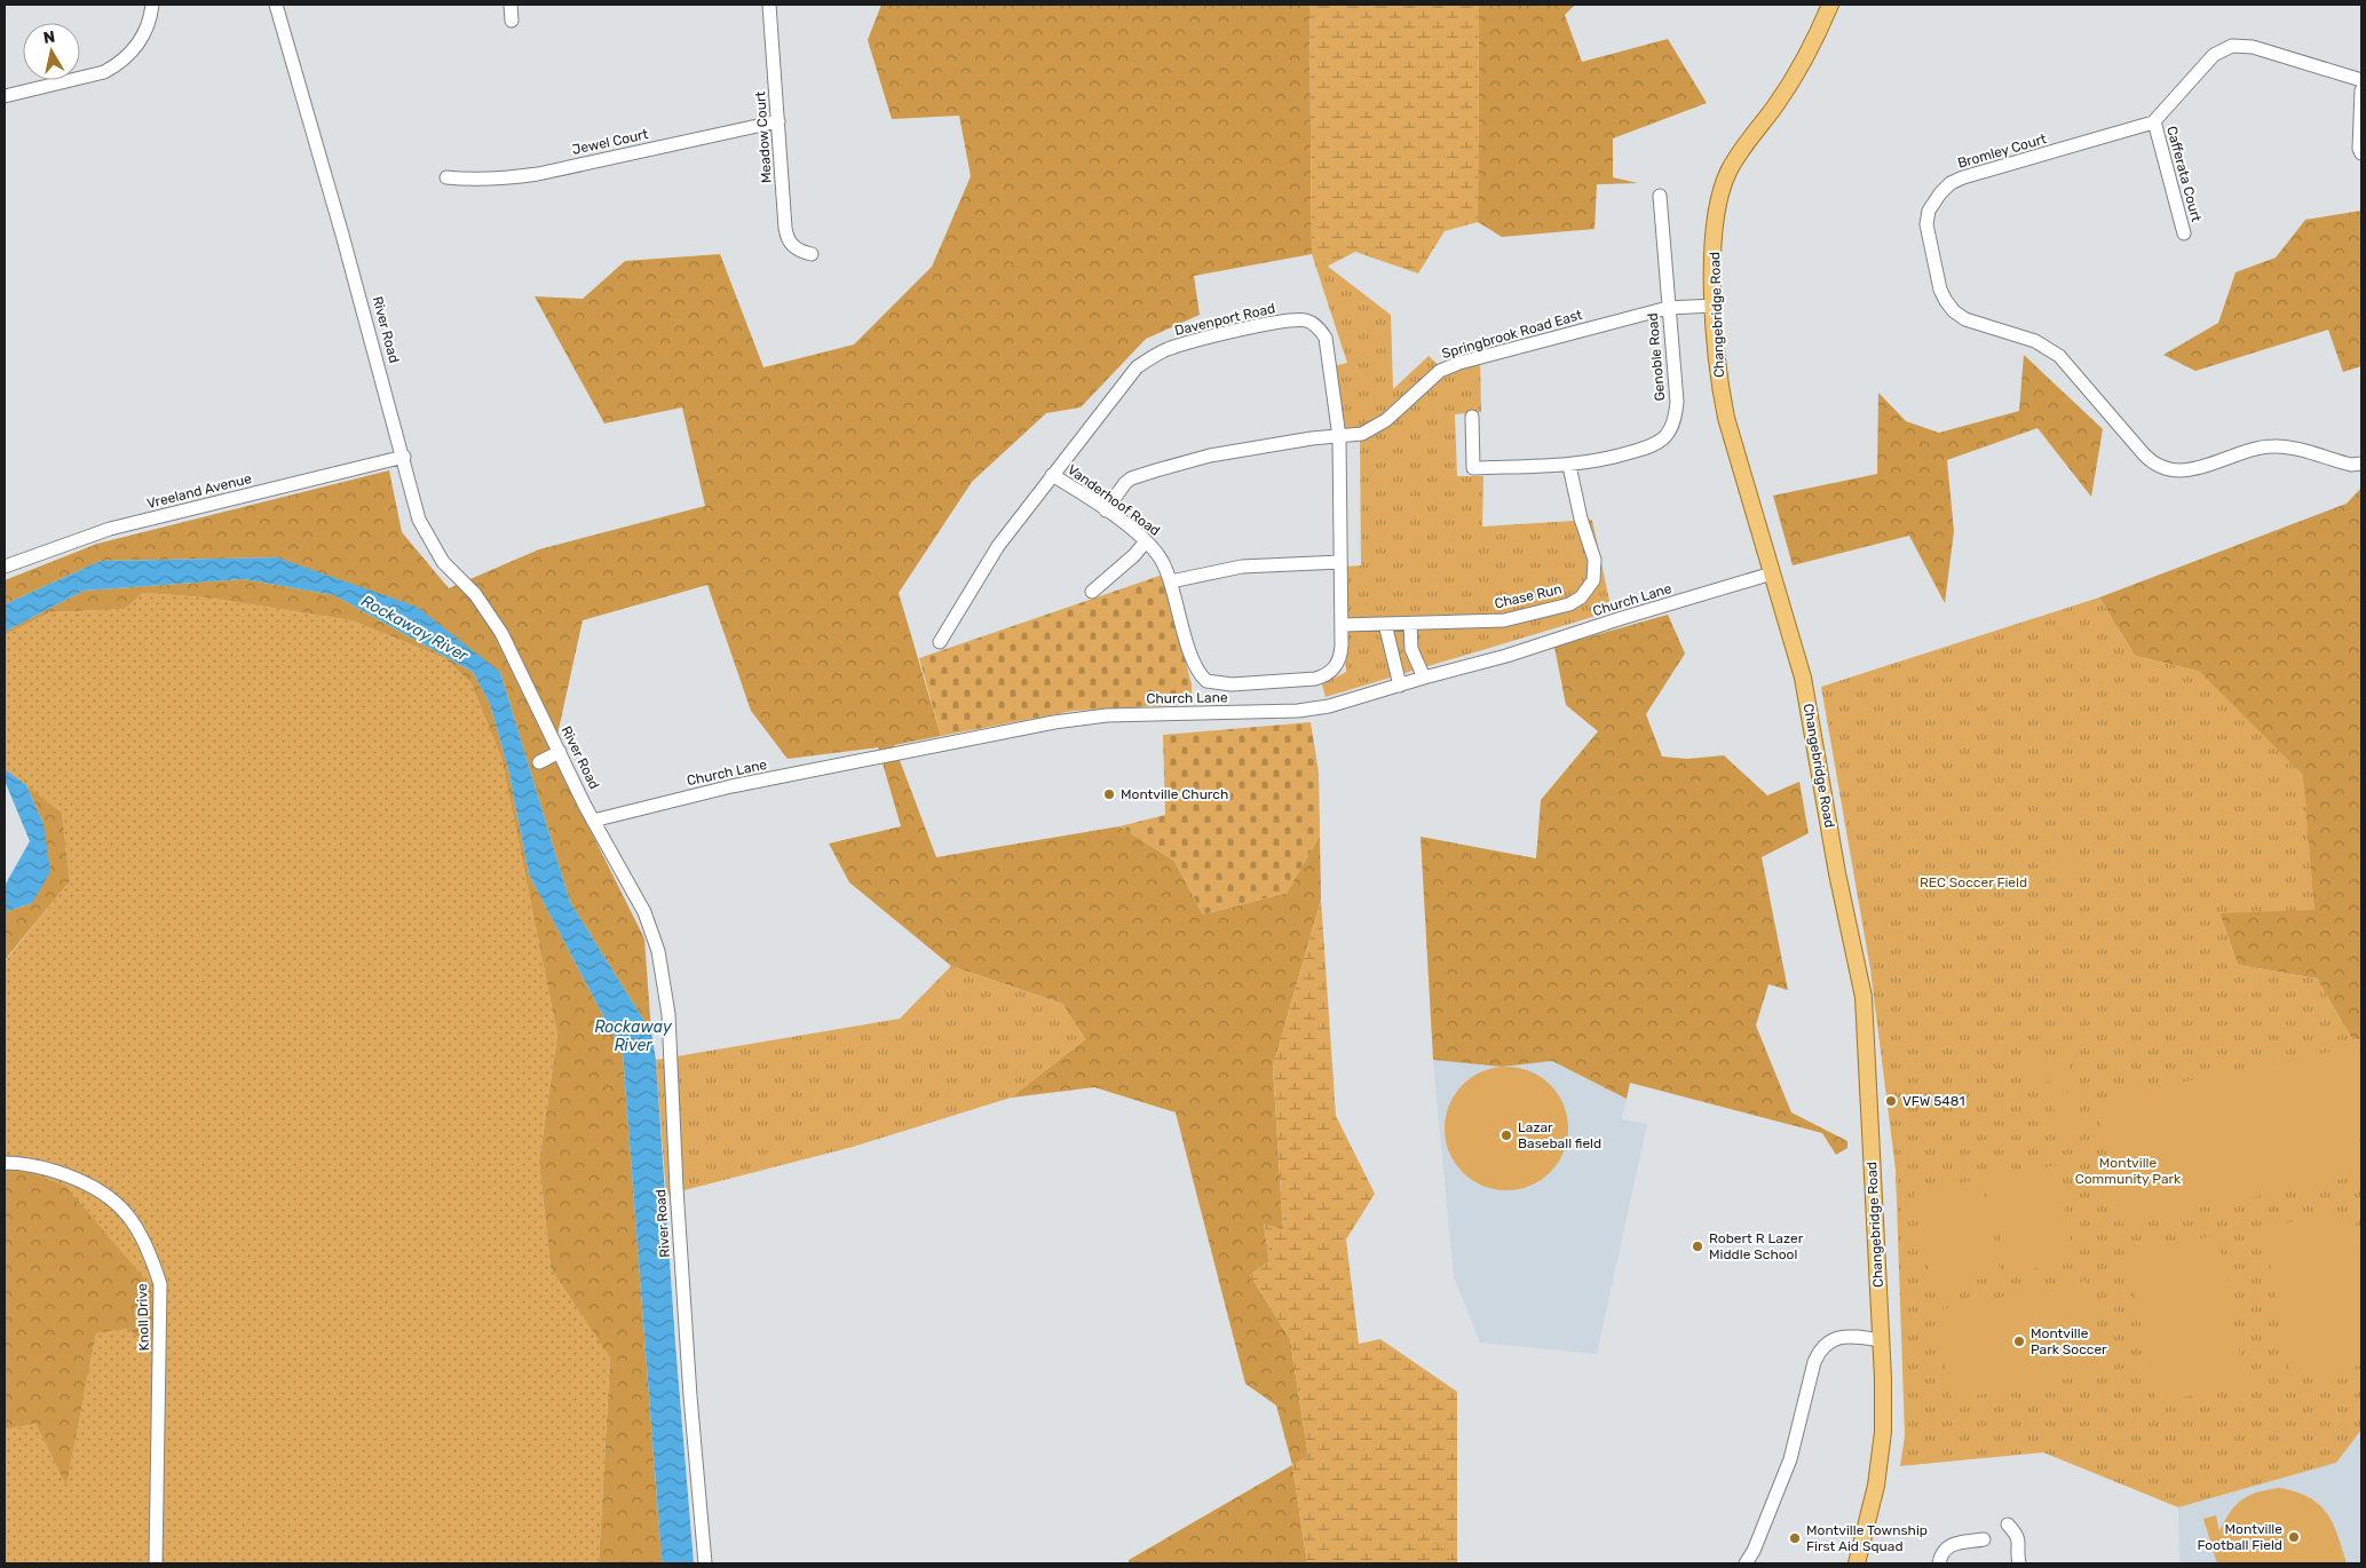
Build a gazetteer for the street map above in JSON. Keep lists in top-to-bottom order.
{
  "streets": {
    "main road": ["Changebridge Road"],
    "street": [
      "Meadow Court",
      "Jewel Court",
      "Bromley Court",
      "Cafferata Court",
      "Davenport Road",
      "River Road",
      "Springbrook Road East",
      "Genoble Road",
      "Vreeland Avenue",
      "Vanderhoof Road",
      "Chase Run",
      "Church Lane",
      "Knoll Drive"
    ]
  },
  "crossings": [
    ["Meadow Court", "Jewel Court"],
    ["Bromley Court", "Cafferata Court"],
    ["Changebridge Road", "Springbrook Road East"],
    ["Changebridge Road", "Church Lane"],
    ["Davenport Road", "Springbrook Road East"],
    ["Davenport Road", "Vanderhoof Road"],
    ["Davenport Road", "Chase Run"],
    ["River Road", "Vreeland Avenue"],
    ["River Road", "Church Lane"],
    ["Springbrook Road East", "Genoble Road"],
    ["Springbrook Road East", "Vanderhoof Road"],
    ["Genoble Road", "Chase Run"]
  ],
  "water": ["Rockaway River"],
  "parks": ["REC Soccer Field", "Montville Community Park"],
  "places": [
    "Montville Church",
    "VFW 5481",
    "Lazar Baseball field",
    "Robert R Lazer Middle School",
    "Montville Park Soccer",
    "Montville Football Field",
    "Montville Township First Aid Squad"
  ],
  "north": "top"
}
